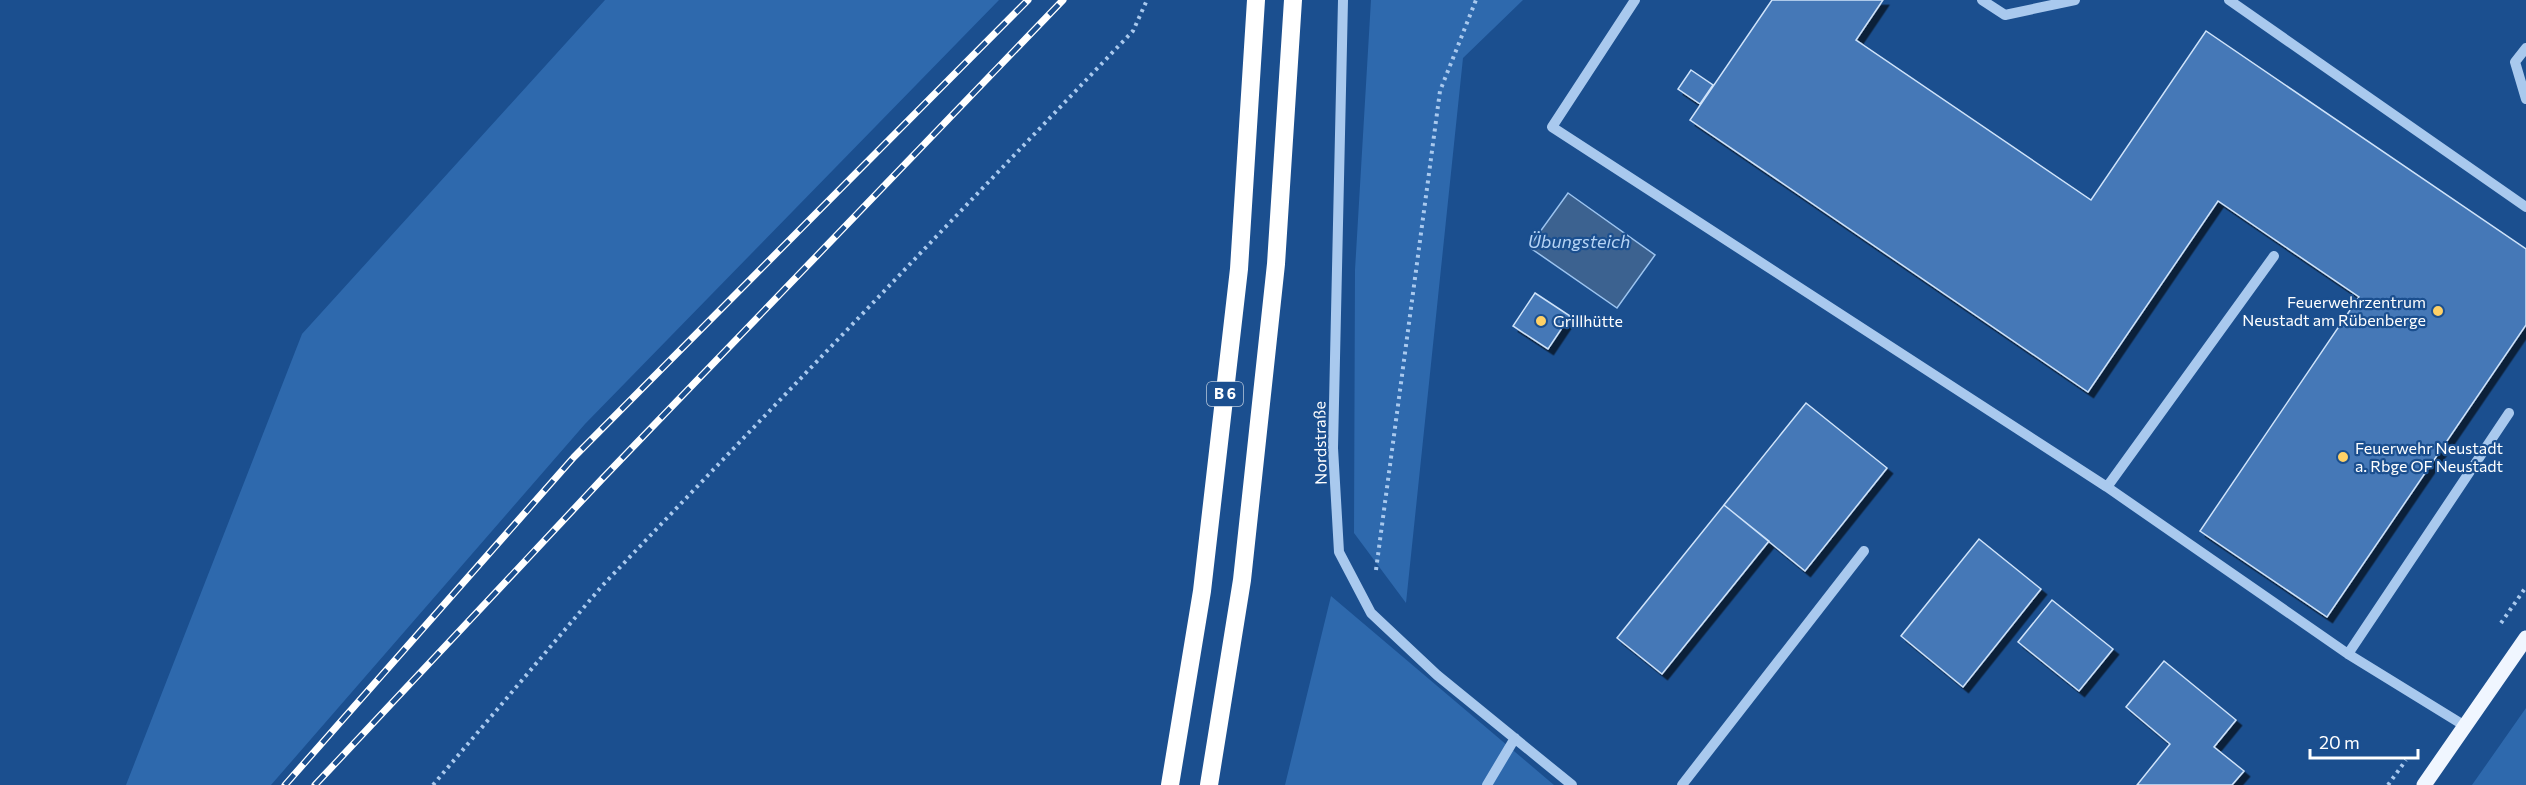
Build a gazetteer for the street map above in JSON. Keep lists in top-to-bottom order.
{
  "streets": {
    "highway": ["B 6"],
    "street": ["Nordstraße"]
  },
  "water": ["Übungsteich"],
  "places": ["Feuerwehrzentrum Neustadt am Rübenberge", "Grillhütte", "Feuerwehr Neustadt a. Rbge OF Neustadt"],
  "scale_bar": "20 m"
}
